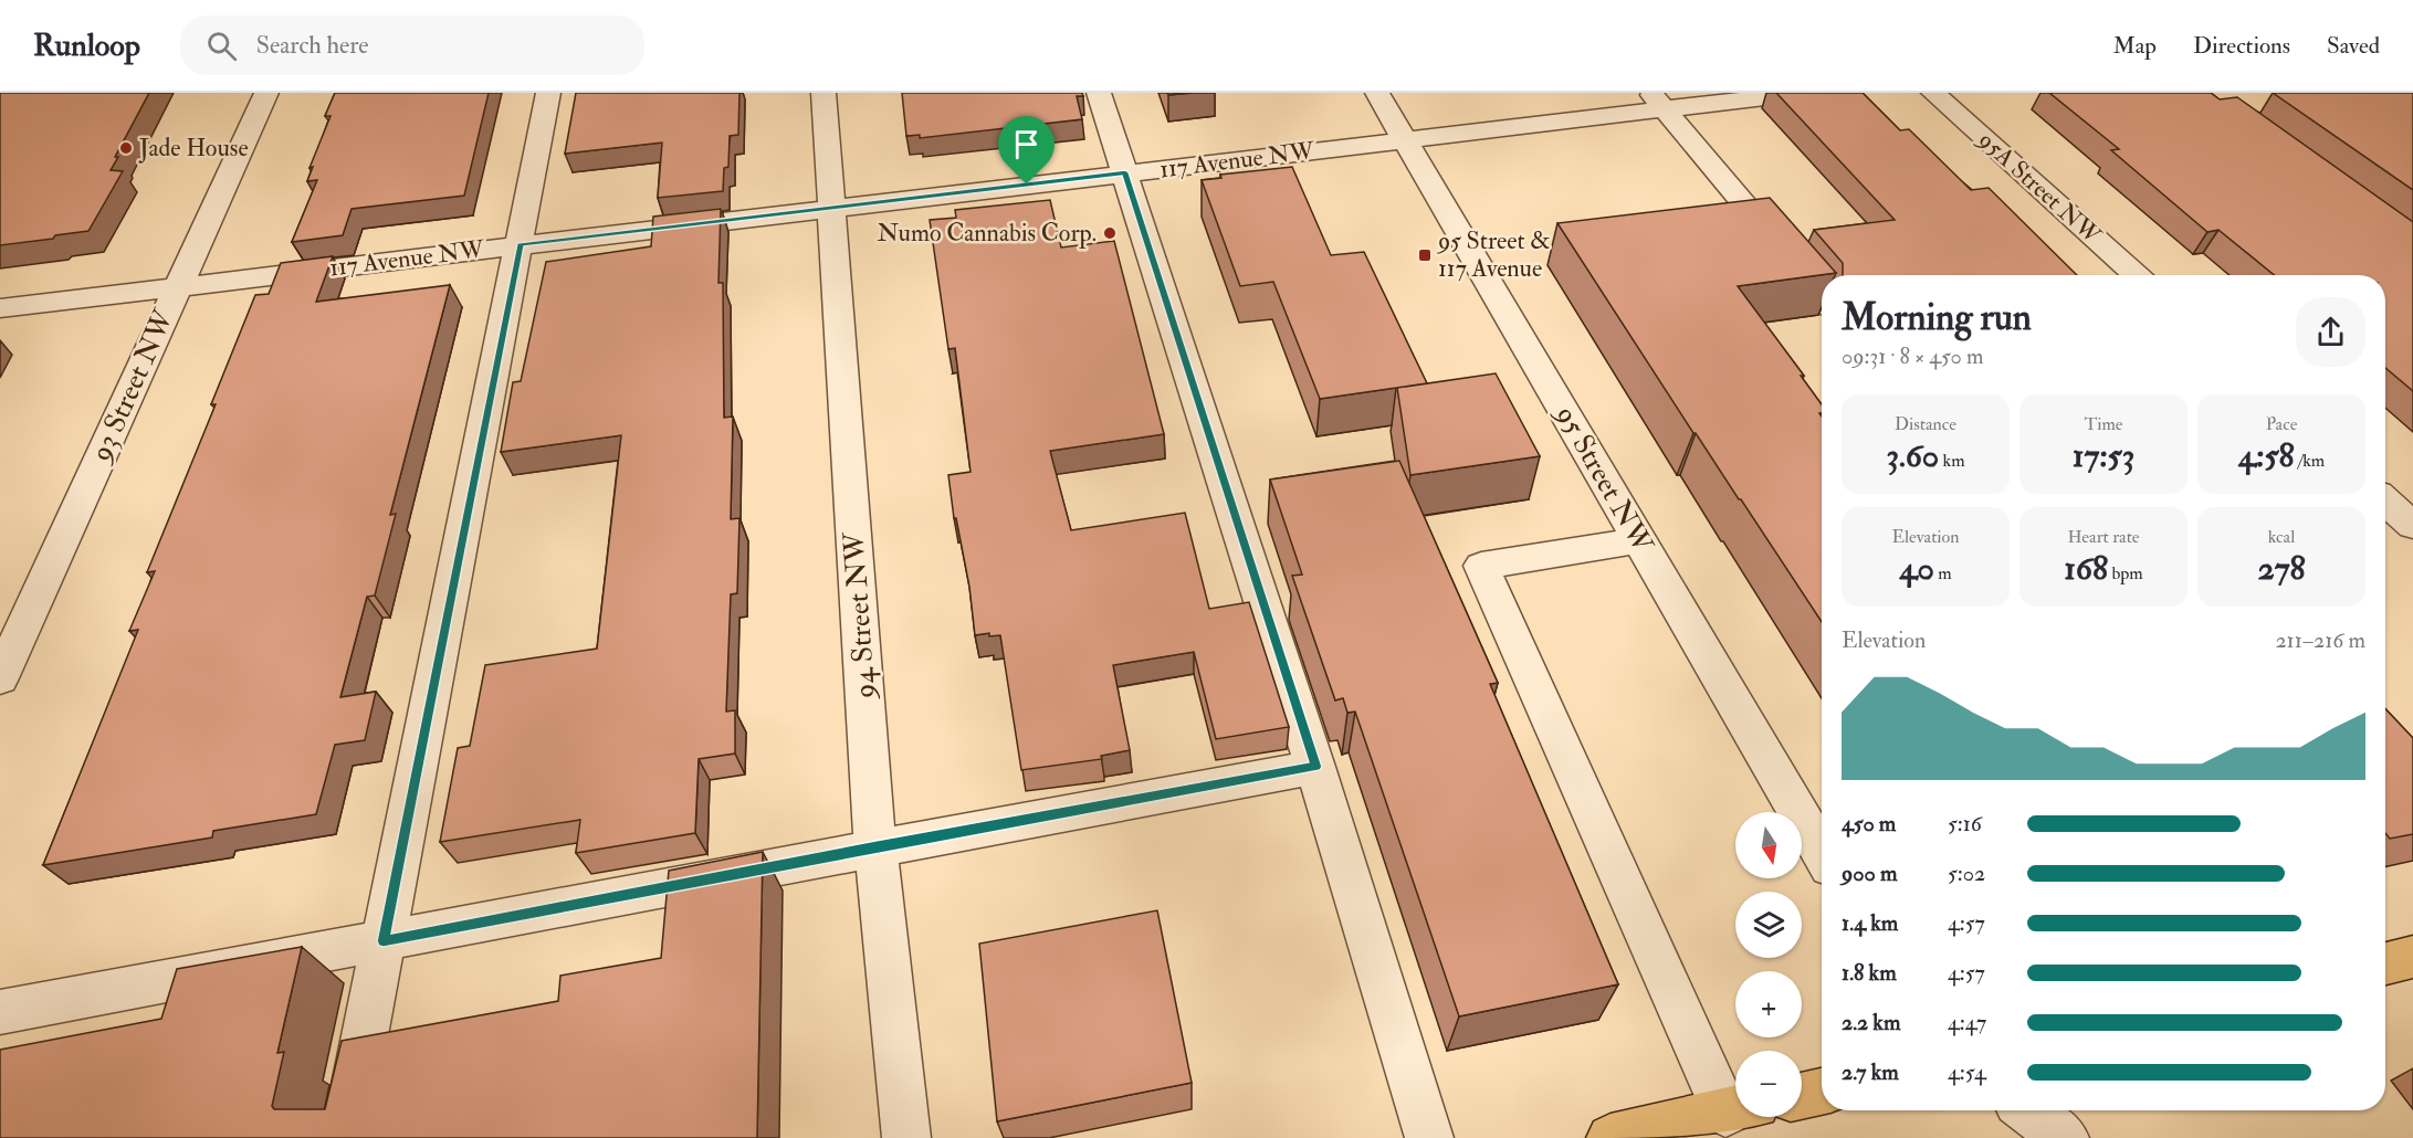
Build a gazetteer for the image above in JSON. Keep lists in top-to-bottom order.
{
  "streets": {
    "street": [
      "117 Avenue NW",
      "95A Street NW",
      "93 Street NW",
      "95 Street NW",
      "94 Street NW"
    ]
  },
  "crossings": [
    ["117 Avenue NW", "93 Street NW"],
    ["117 Avenue NW", "95 Street NW"],
    ["117 Avenue NW", "94 Street NW"]
  ],
  "places": {
    "other": ["Jade House", "Numo Cannabis Corp."],
    "transit": ["95 Street & 117 Avenue"]
  },
  "north": "bottom",
  "page": {
    "header": "Runloop",
    "search": "Search here",
    "nav": ["Map", "Directions", "Saved"],
    "heading": ["Morning run", "09:31 · 8 × 450 m"],
    "stats": [
      ["Distance", "3.60 km"],
      ["Time", "17:53"],
      ["Pace", "4:58 /km"],
      ["Elevation", "40 m"],
      ["Heart rate", "168 bpm"],
      ["kcal", "278"]
    ],
    "chart": ["Elevation", "211–216 m"],
    "list": [
      {
        "name": "450 m",
        "note": "5:16"
      },
      {
        "name": "900 m",
        "note": "5:02"
      },
      {
        "name": "1.4 km",
        "note": "4:57"
      },
      {
        "name": "1.8 km",
        "note": "4:57"
      },
      {
        "name": "2.2 km",
        "note": "4:47"
      },
      {
        "name": "2.7 km",
        "note": "4:54"
      }
    ],
    "map_buttons": ["+", "−"]
  }
}
